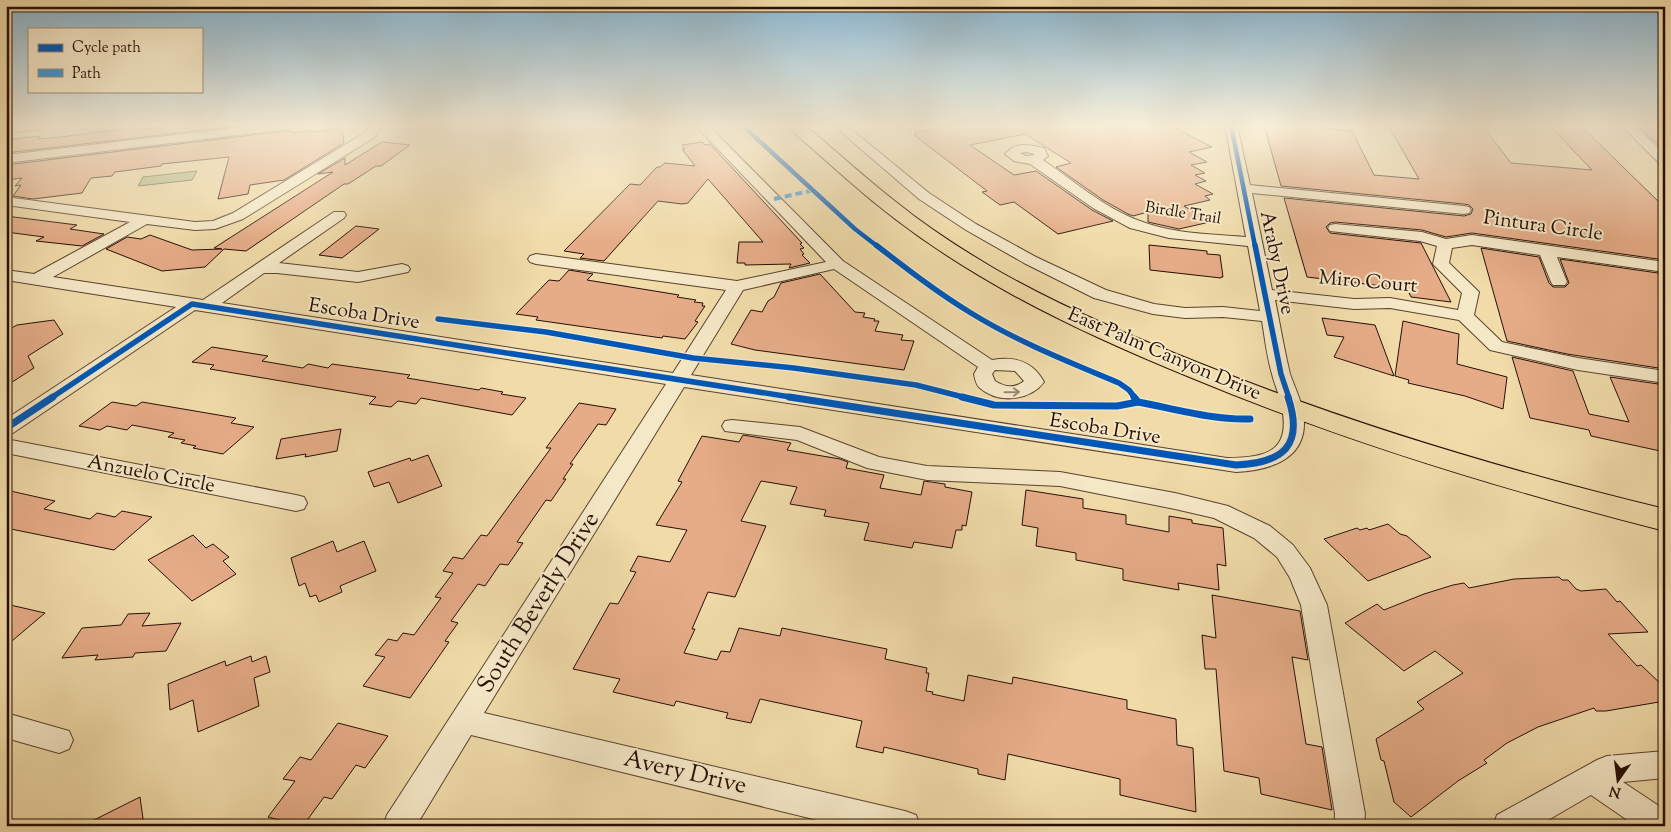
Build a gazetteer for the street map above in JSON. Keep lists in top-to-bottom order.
{
  "streets": {
    "main road": ["East Palm Canyon Drive"],
    "street": [
      "Birdle Trail",
      "Pintura Circle",
      "Araby Drive",
      "Miro Court",
      "Escoba Drive",
      "Anzuelo Circle",
      "South Beverly Drive",
      "Avery Drive"
    ]
  },
  "crossings": [
    ["Birdle Trail", "Araby Drive"],
    ["Araby Drive", "Miro Court"],
    ["Araby Drive", "Escoba Drive"],
    ["Araby Drive", "East Palm Canyon Drive"],
    ["Escoba Drive", "East Palm Canyon Drive"],
    ["Escoba Drive", "South Beverly Drive"],
    ["South Beverly Drive", "Avery Drive"]
  ],
  "legend": ["Cycle path", "Path"],
  "north": "bottom"
}
